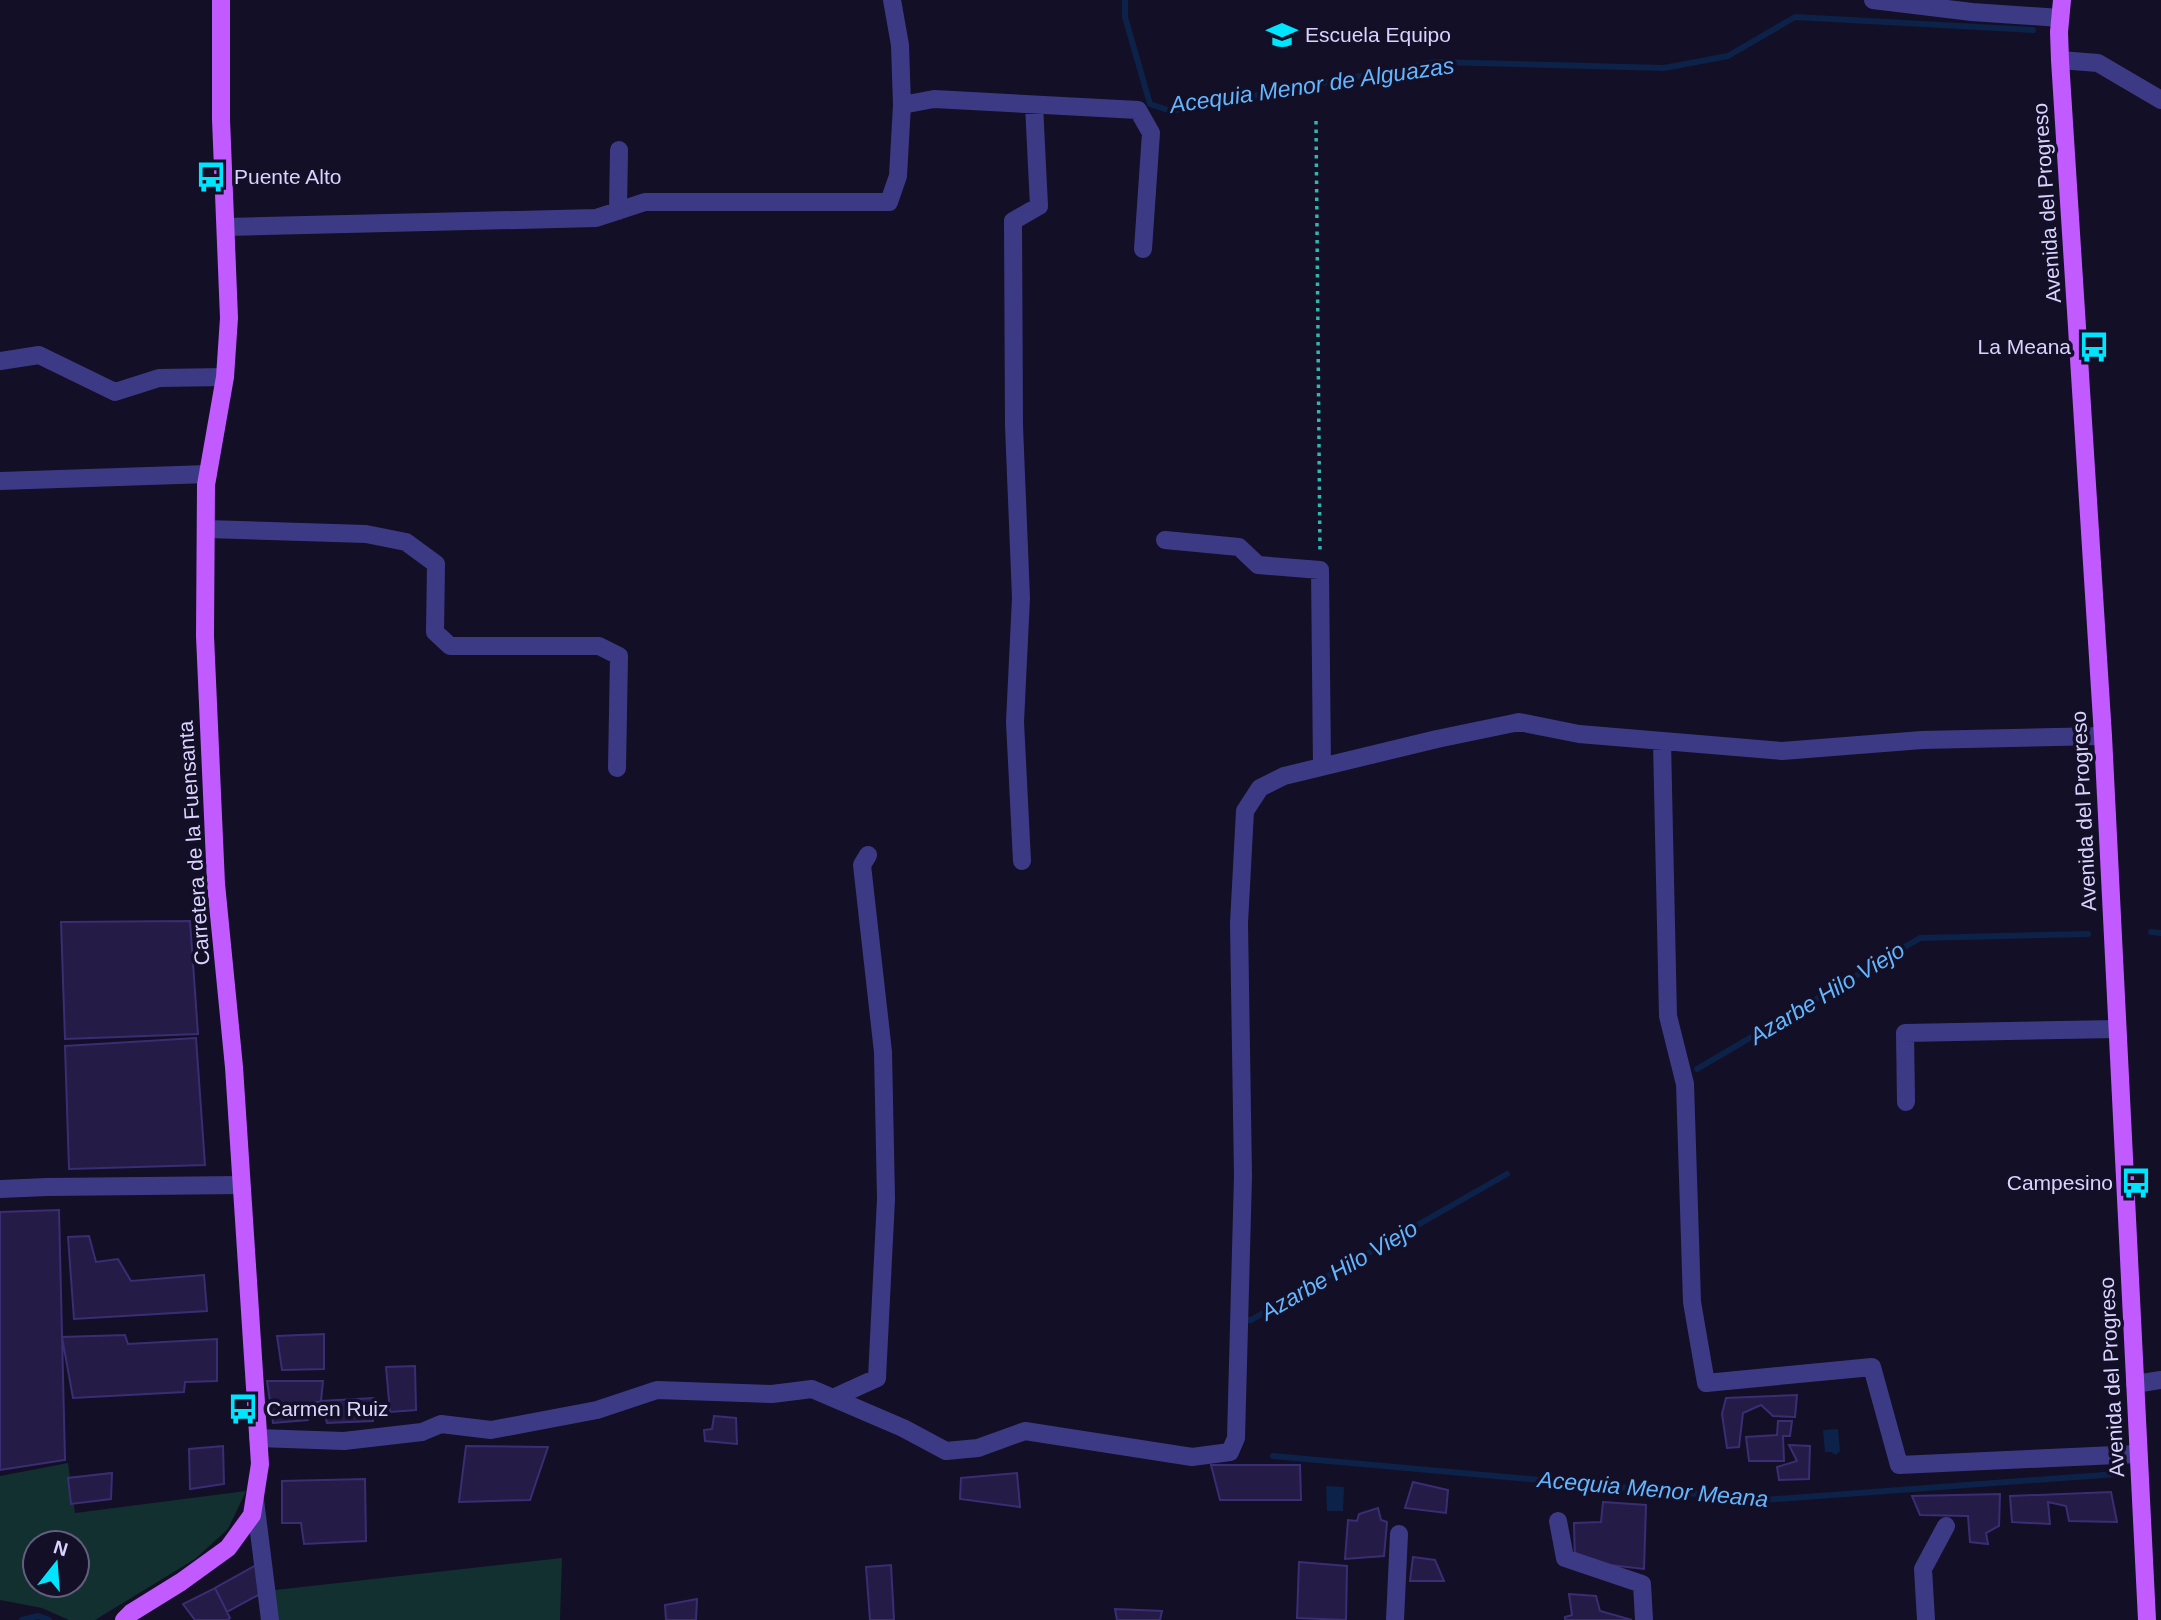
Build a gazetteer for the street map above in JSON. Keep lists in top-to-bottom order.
{
  "streets": {
    "main road": ["Avenida del Progreso", "Carretera de la Fuensanta"]
  },
  "water": ["Acequia Menor de Alguazas", "Azarbe Hilo Viejo", "Acequia Menor Meana"],
  "places": {
    "school or university": ["Escuela Equipo"],
    "bus stop": [
      "Puente Alto",
      "La Meana",
      "Campesino",
      "Carmen Ruiz"
    ]
  },
  "north": "top"
}
